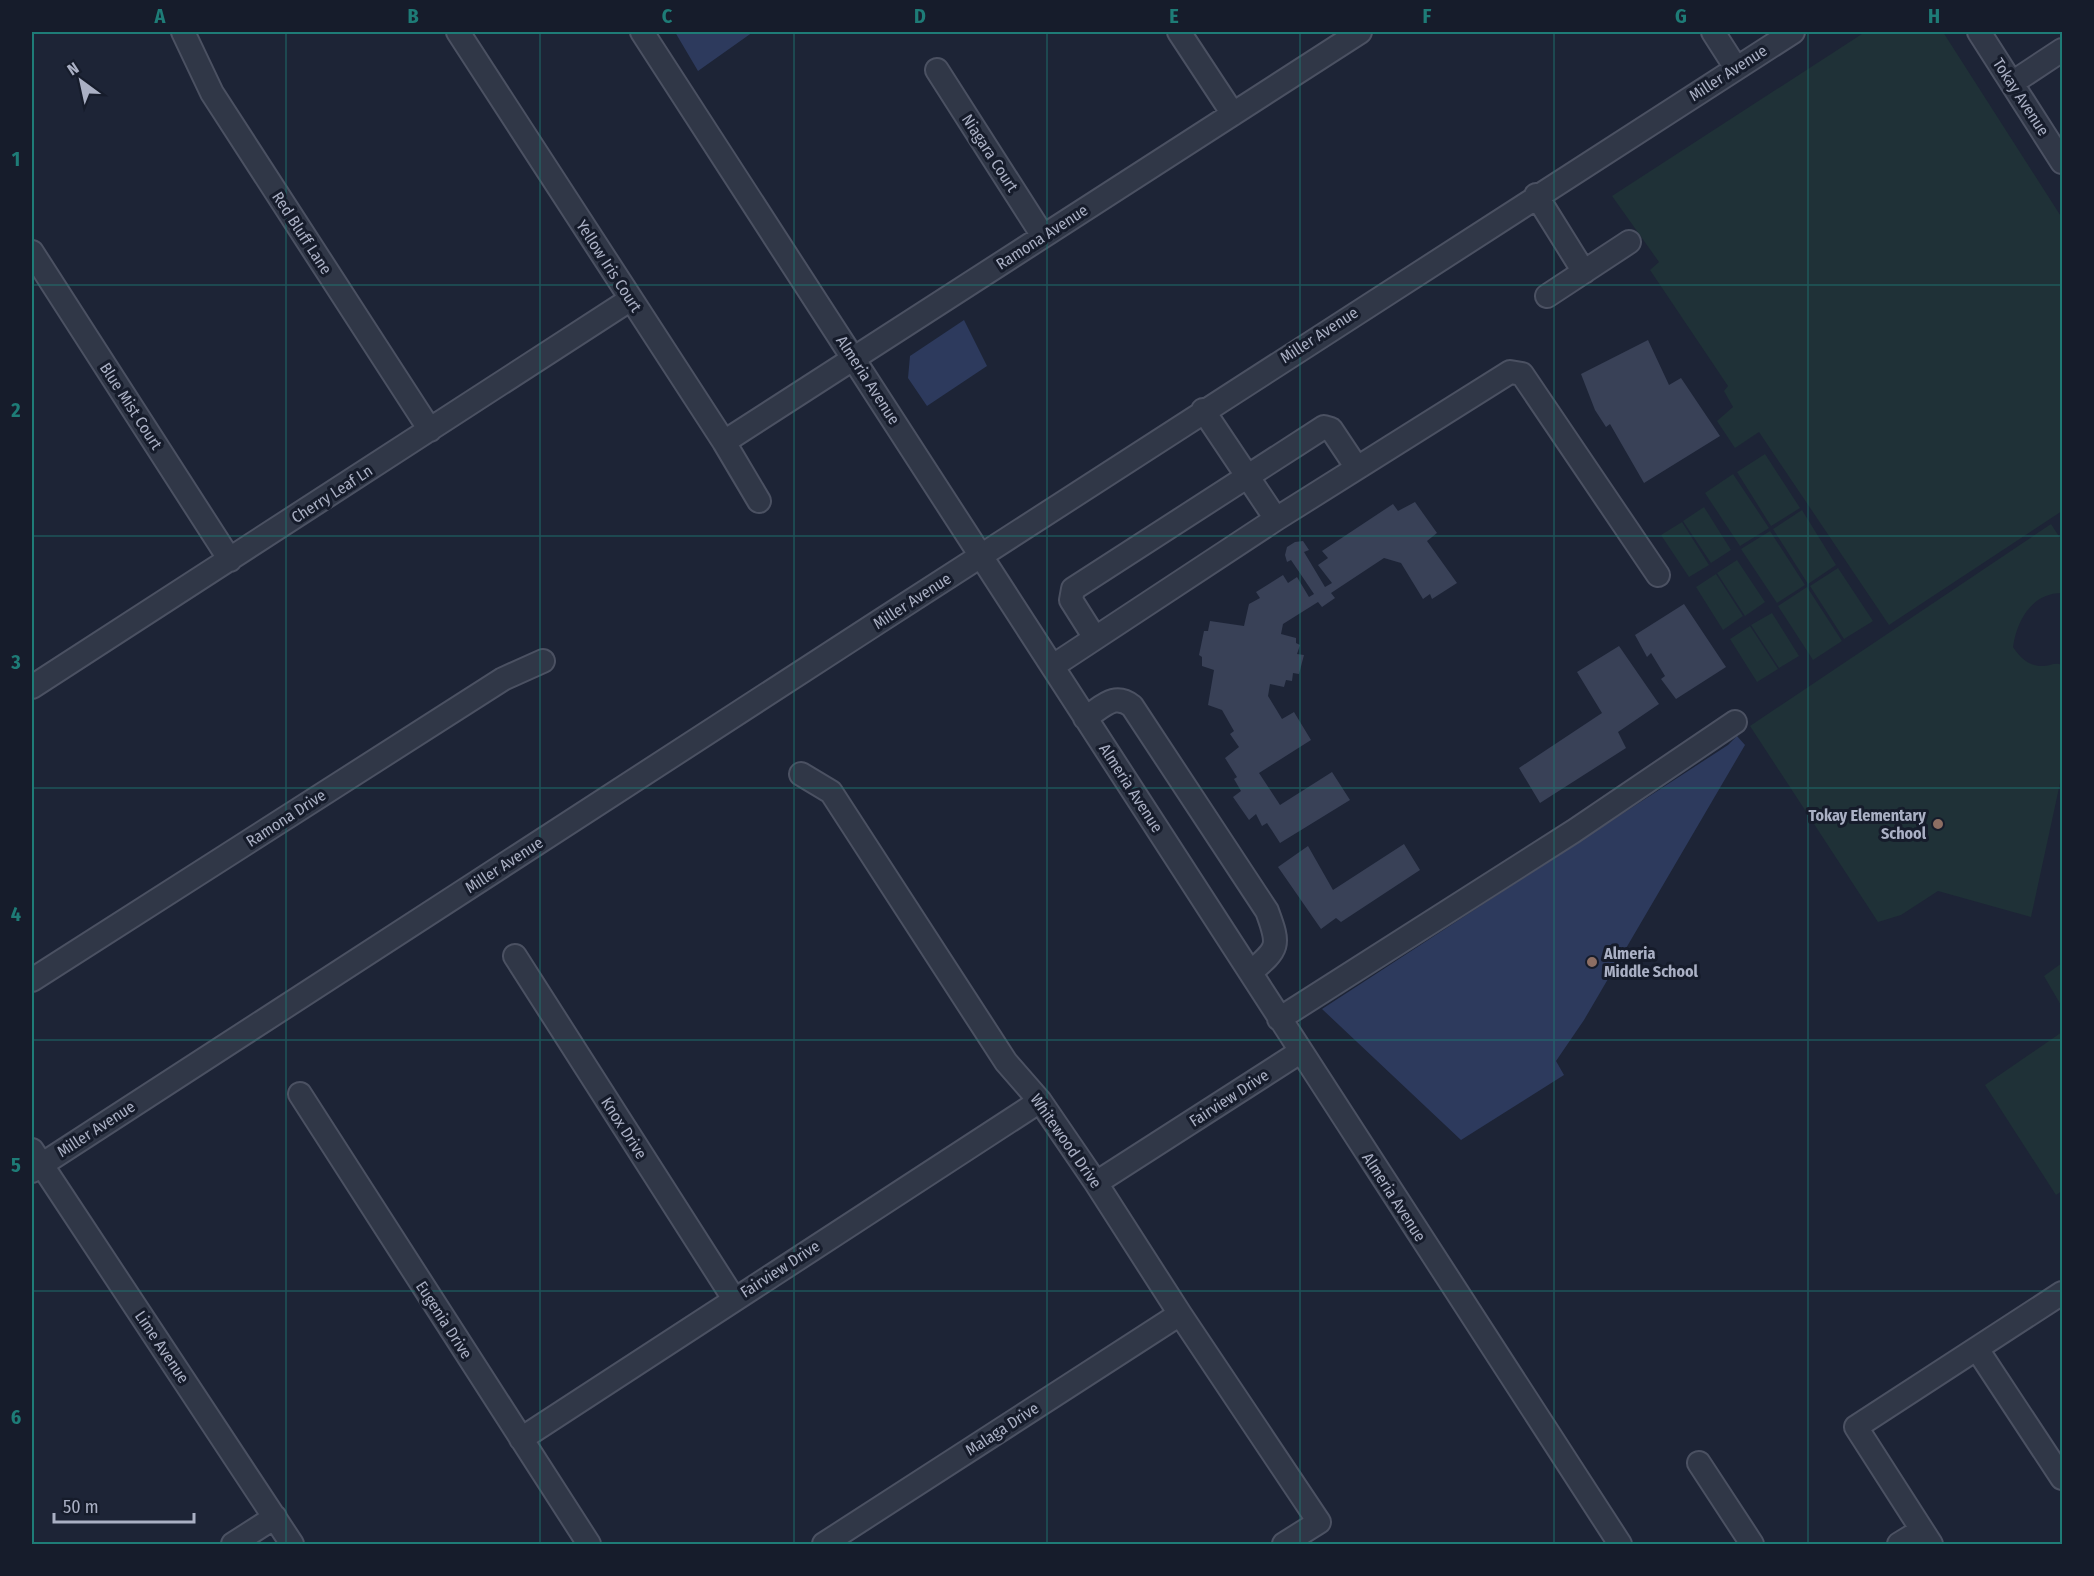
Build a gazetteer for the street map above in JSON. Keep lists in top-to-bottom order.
{
  "streets": {
    "street": [
      "Miller Avenue",
      "Tokay Avenue",
      "Niagara Court",
      "Red Bluff Lane",
      "Ramona Avenue",
      "Yellow Iris Court",
      "Almeria Avenue",
      "Blue Mist Court",
      "Cherry Leaf Ln",
      "Ramona Drive",
      "Fairview Drive",
      "Knox Drive",
      "Whitewood Drive",
      "Eugenia Drive",
      "Lime Avenue",
      "Malaga Drive"
    ]
  },
  "crossings": [
    ["Miller Avenue", "Almeria Avenue"],
    ["Miller Avenue", "Lime Avenue"],
    ["Niagara Court", "Ramona Avenue"],
    ["Red Bluff Lane", "Cherry Leaf Ln"],
    ["Ramona Avenue", "Yellow Iris Court"],
    ["Ramona Avenue", "Almeria Avenue"],
    ["Yellow Iris Court", "Cherry Leaf Ln"],
    ["Almeria Avenue", "Fairview Drive"],
    ["Blue Mist Court", "Cherry Leaf Ln"],
    ["Fairview Drive", "Knox Drive"],
    ["Fairview Drive", "Whitewood Drive"],
    ["Fairview Drive", "Eugenia Drive"],
    ["Whitewood Drive", "Malaga Drive"]
  ],
  "places": ["Tokay Elementary School", "Almeria Middle School"],
  "scale_bar": "50 m",
  "north": "top left",
  "grid": {
    "columns": [
      "A",
      "B",
      "C",
      "D",
      "E",
      "F",
      "G",
      "H"
    ],
    "rows": [
      "1",
      "2",
      "3",
      "4",
      "5",
      "6"
    ]
  }
}
